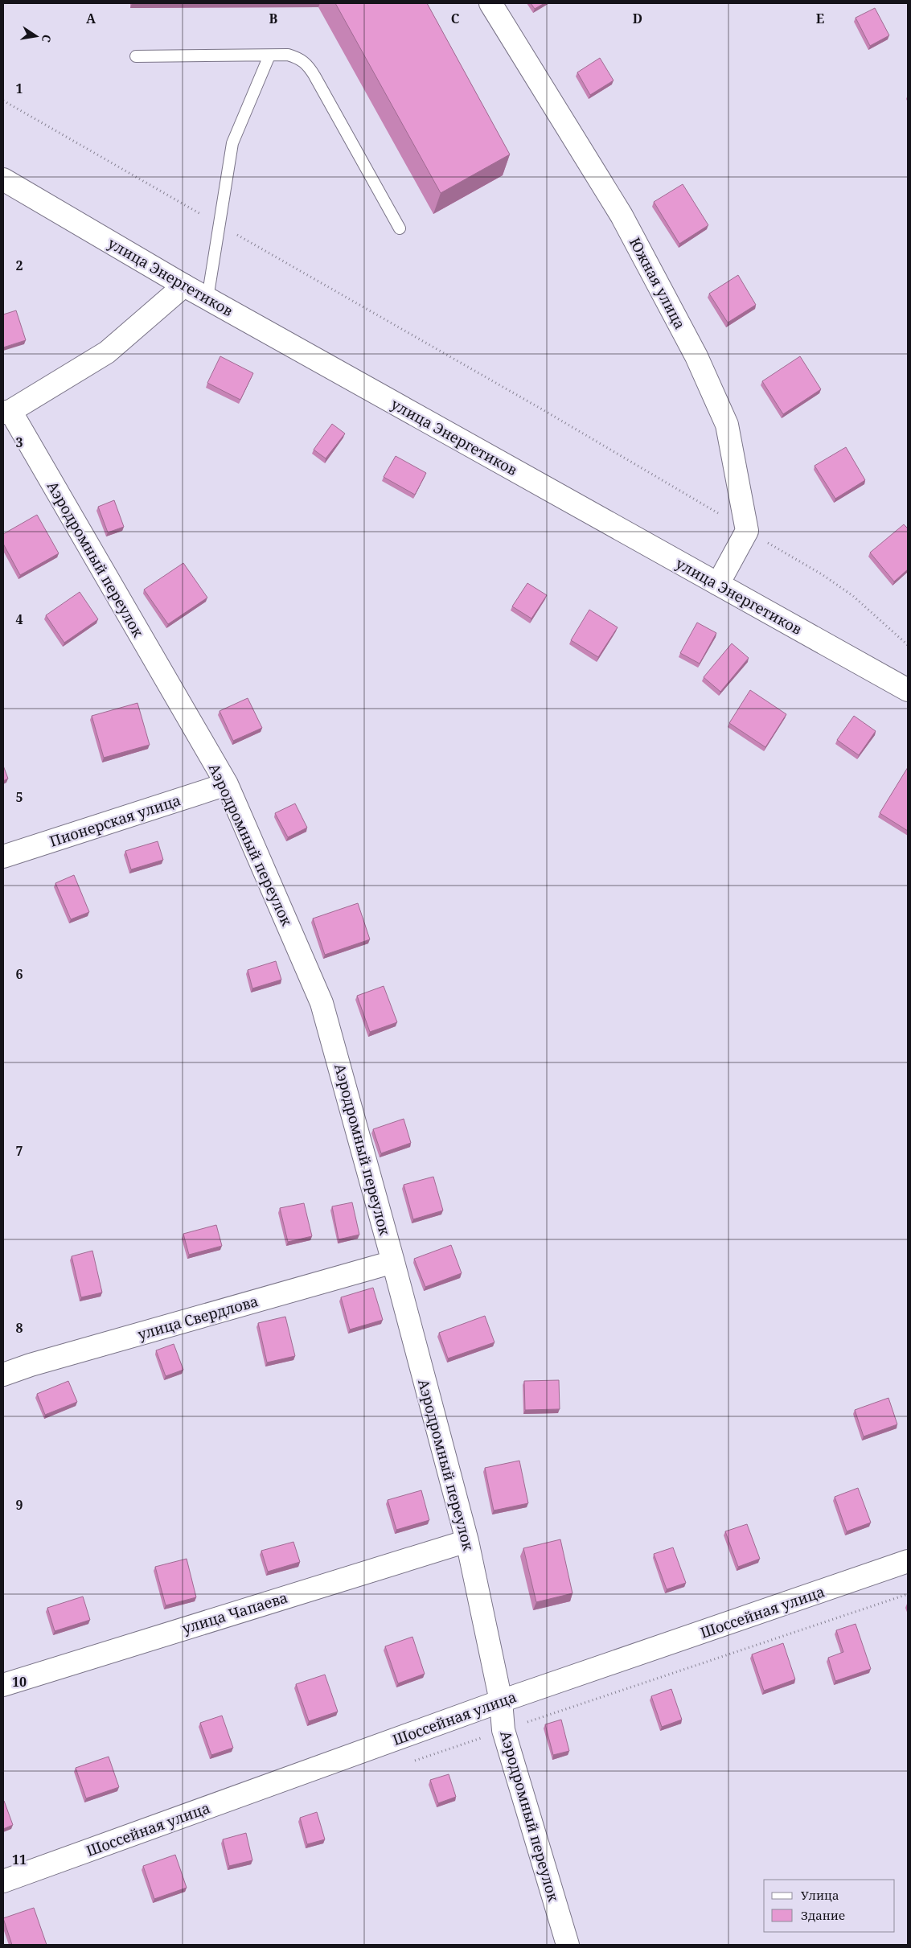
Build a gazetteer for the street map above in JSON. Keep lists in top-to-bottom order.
{
  "streets": {
    "street": [
      "улица Энергетиков",
      "Южная улица",
      "Аэродромный переулок",
      "Пионерская улица",
      "улица Свердлова",
      "Шоссейная улица",
      "улица Чапаева"
    ]
  },
  "crossings": [
    ["Аэродромный переулок", "Пионерская улица"],
    ["Аэродромный переулок", "улица Свердлова"],
    ["Аэродромный переулок", "Шоссейная улица"],
    ["Аэродромный переулок", "улица Чапаева"]
  ],
  "legend": ["Улица", "Здание"],
  "north": "right",
  "grid": {
    "columns": [
      "A",
      "B",
      "C",
      "D",
      "E"
    ],
    "rows": [
      "1",
      "2",
      "3",
      "4",
      "5",
      "6",
      "7",
      "8",
      "9",
      "10",
      "11"
    ]
  }
}
